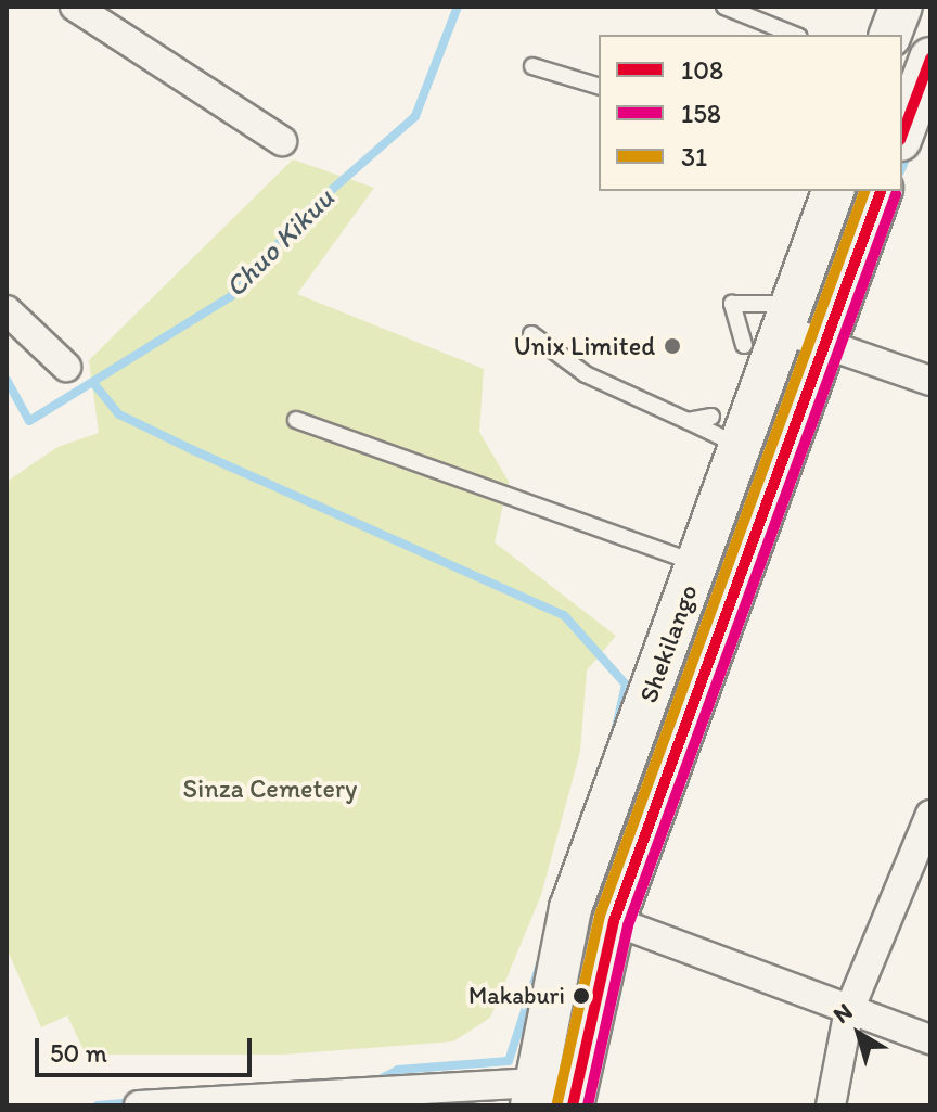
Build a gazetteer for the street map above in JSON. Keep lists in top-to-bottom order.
{
  "streets": {
    "main road": ["Shekilango"]
  },
  "water": ["Chuo Kikuu"],
  "parks": ["Sinza Cemetery"],
  "places": ["Unix Limited", "Makaburi"],
  "lines": ["transit line 108", "transit line 31", "transit line 158"],
  "legend": ["108", "158", "31"],
  "scale_bar": "50 m",
  "north": "top left"
}
